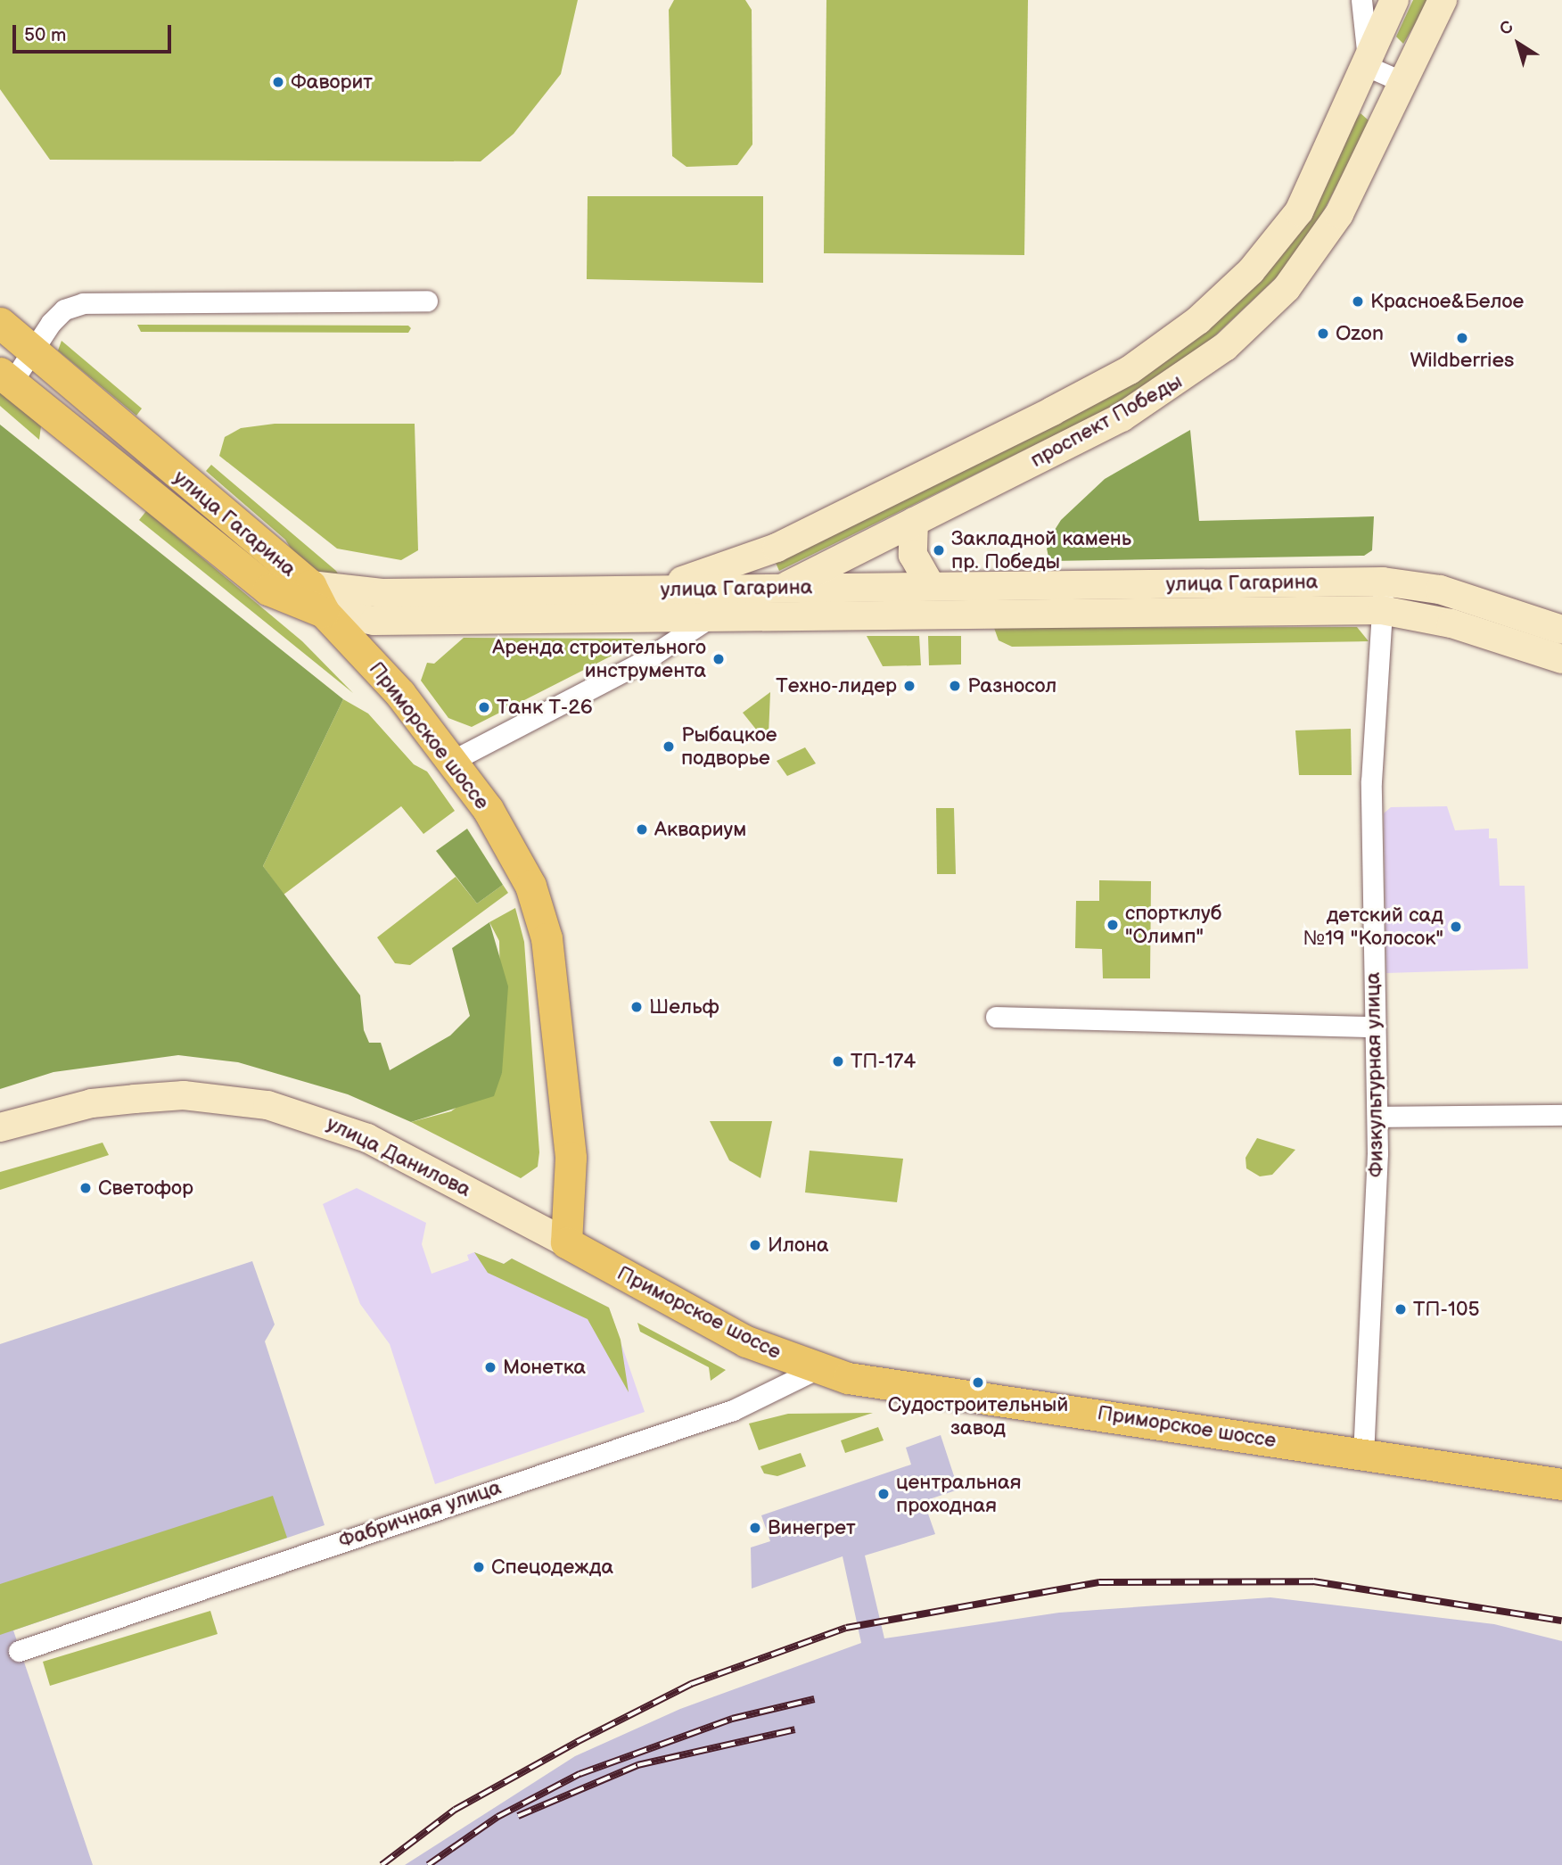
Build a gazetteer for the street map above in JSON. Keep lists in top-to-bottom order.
{
  "streets": {
    "main road": ["улица Гагарина", "Приморское шоссе"],
    "street": [
      "проспект Победы",
      "Физкультурная улица",
      "улица Данилова",
      "Фабричная улица"
    ]
  },
  "crossings": [
    ["проспект Победы", "улица Гагарина"],
    ["улица Гагарина", "Приморское шоссе"],
    ["улица Гагарина", "Физкультурная улица"],
    ["Приморское шоссе", "Физкультурная улица"],
    ["Приморское шоссе", "улица Данилова"],
    ["Приморское шоссе", "Фабричная улица"]
  ],
  "places": [
    "Фаворит",
    "Красное&Белое",
    "Ozon",
    "Wildberries",
    "Закладной камень пр. Победы",
    "Аренда строительного инструмента",
    "Техно-лидер",
    "Разносол",
    "Танк Т-26",
    "Рыбацкое подворье",
    "Аквариум",
    "спортклуб \"Олимп\"",
    "детский сад №19 \"Колосок\"",
    "Шельф",
    "ТП-174",
    "Светофор",
    "Илона",
    "ТП-105",
    "Монетка",
    "Судостроительный завод",
    "центральная проходная",
    "Винегрет",
    "Спецодежда"
  ],
  "scale_bar": "50 m",
  "north": "top left"
}
